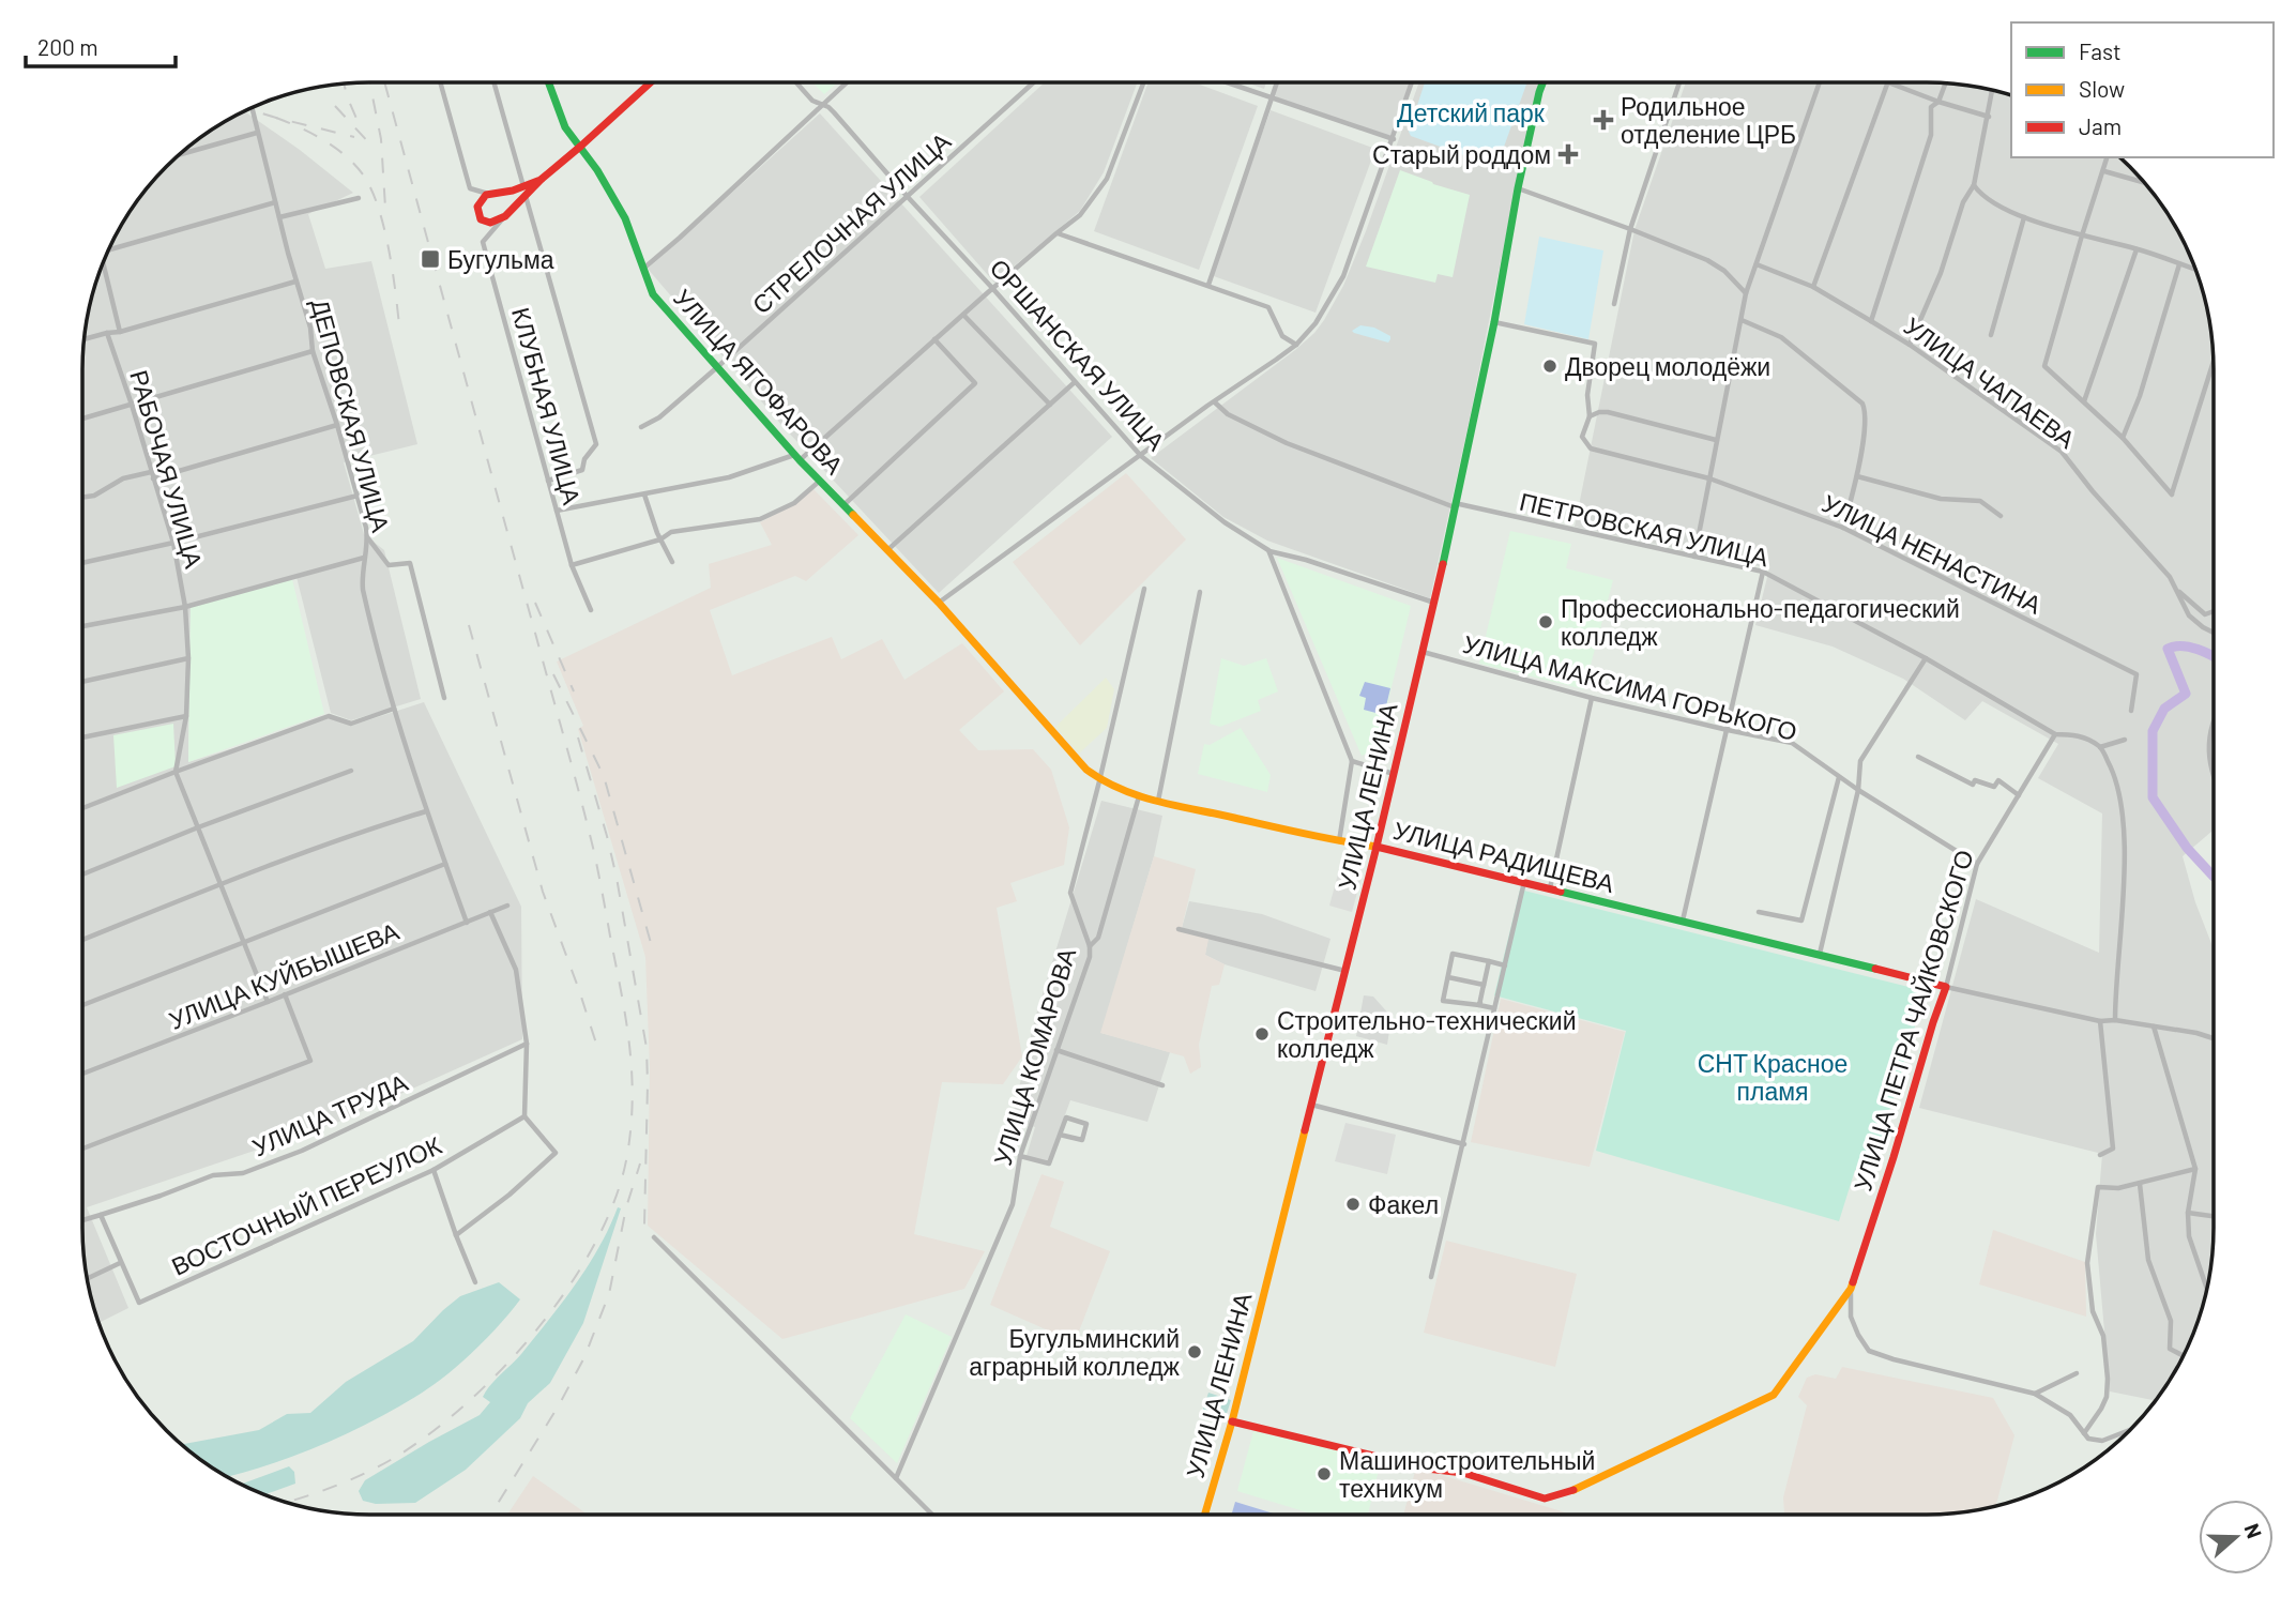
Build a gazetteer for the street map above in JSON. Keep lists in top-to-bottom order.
{
  "streets": {
    "main road": [
      "УЛИЦА ЯГОФАРОВА",
      "УЛИЦА ЛЕНИНА",
      "УЛИЦА РАДИЩЕВА",
      "УЛИЦА ПЕТРА ЧАЙКОВСКОГО"
    ],
    "street": [
      "СТРЕЛОЧНАЯ УЛИЦА",
      "ОРШАНСКАЯ УЛИЦА",
      "УЛИЦА ЧАПАЕВА",
      "КЛУБНАЯ УЛИЦА",
      "ДЕПОВСКАЯ УЛИЦА",
      "РАБОЧАЯ УЛИЦА",
      "ПЕТРОВСКАЯ УЛИЦА",
      "УЛИЦА НЕНАСТИНА",
      "УЛИЦА МАКСИМА ГОРЬКОГО",
      "УЛИЦА КУЙБЫШЕВА",
      "УЛИЦА КОМАРОВА",
      "УЛИЦА ТРУДА",
      "ВОСТОЧНЫЙ ПЕРЕУЛОК"
    ]
  },
  "crossings": [
    ["СТРЕЛОЧНАЯ УЛИЦА", "ОРШАНСКАЯ УЛИЦА"],
    ["СТРЕЛОЧНАЯ УЛИЦА", "УЛИЦА ЯГОФАРОВА"],
    ["ОРШАНСКАЯ УЛИЦА", "УЛИЦА ЛЕНИНА"],
    ["УЛИЦА ЯГОФАРОВА", "УЛИЦА РАДИЩЕВА"],
    ["ДЕПОВСКАЯ УЛИЦА", "УЛИЦА КУЙБЫШЕВА"],
    ["ПЕТРОВСКАЯ УЛИЦА", "УЛИЦА ЛЕНИНА"],
    ["ПЕТРОВСКАЯ УЛИЦА", "УЛИЦА ПЕТРА ЧАЙКОВСКОГО"],
    ["УЛИЦА МАКСИМА ГОРЬКОГО", "УЛИЦА ЛЕНИНА"],
    ["УЛИЦА МАКСИМА ГОРЬКОГО", "УЛИЦА ПЕТРА ЧАЙКОВСКОГО"],
    ["УЛИЦА ЛЕНИНА", "УЛИЦА РАДИЩЕВА"],
    ["УЛИЦА ЛЕНИНА", "УЛИЦА ПЕТРА ЧАЙКОВСКОГО"],
    ["УЛИЦА РАДИЩЕВА", "УЛИЦА ПЕТРА ЧАЙКОВСКОГО"],
    ["УЛИЦА РАДИЩЕВА", "УЛИЦА КОМАРОВА"]
  ],
  "parks": ["Детский парк", "СНТ Красное пламя"],
  "places": {
    "health": ["Родильное отделение ЦРБ", "Старый роддом"],
    "transit": ["Бугульма"],
    "other": [
      "Дворец молодёжи",
      "Профессионально-педагогический колледж",
      "Строительно-технический колледж",
      "Факел",
      "Бугульминский аграрный колледж",
      "Машиностроительный техникум"
    ]
  },
  "legend": ["Fast", "Slow", "Jam"],
  "scale_bar": "200 m",
  "north": "right"
}
